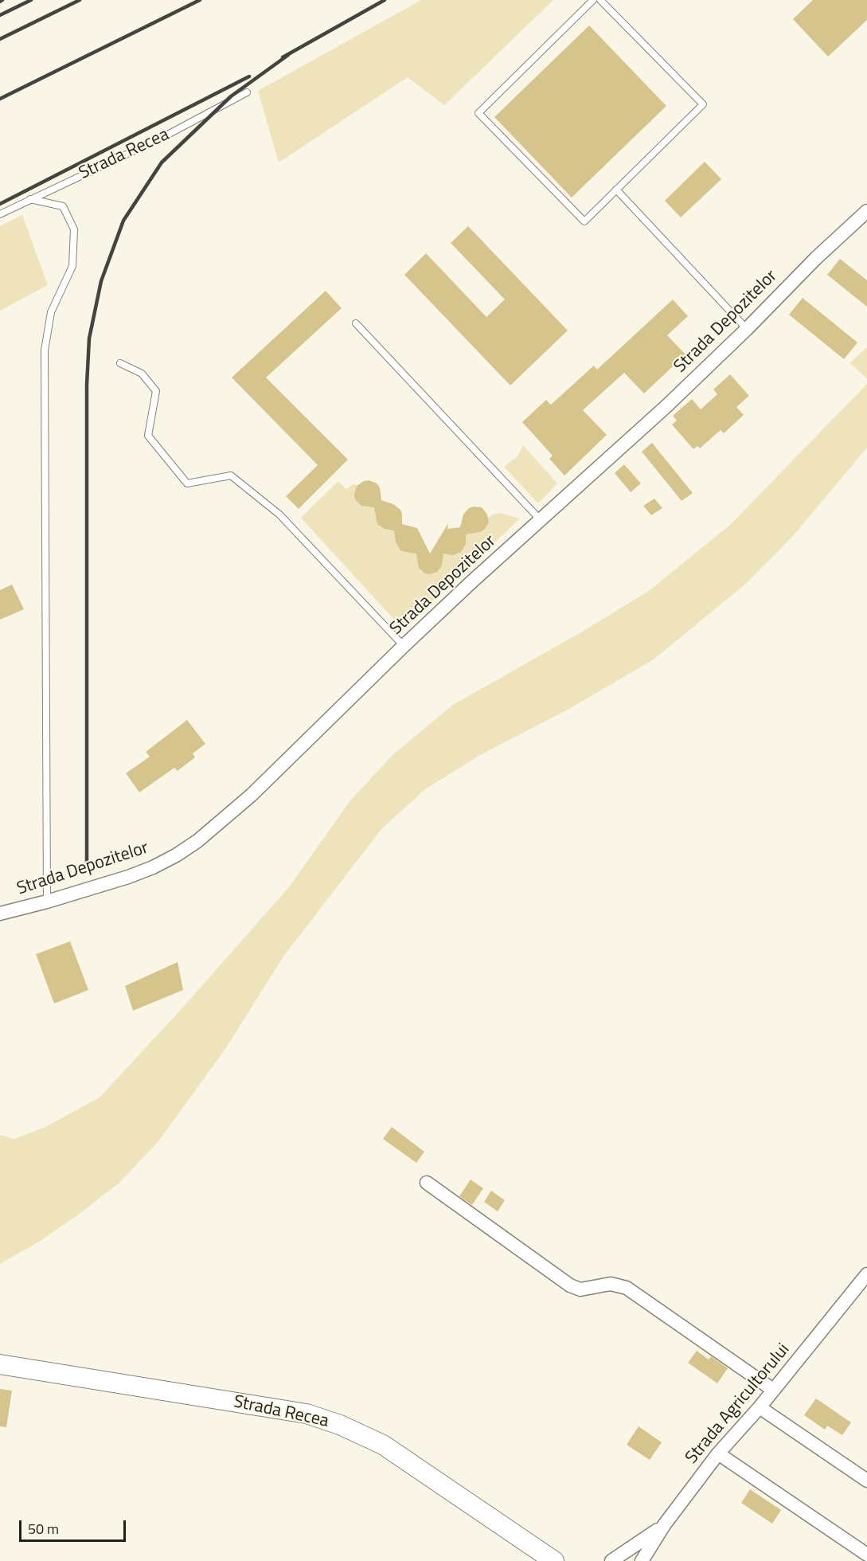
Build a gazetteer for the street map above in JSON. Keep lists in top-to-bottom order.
{
  "streets": {
    "main road": ["Strada Recea"],
    "street": ["Strada Depozitelor", "Strada Agricultorului"]
  },
  "scale_bar": "50 m"
}
